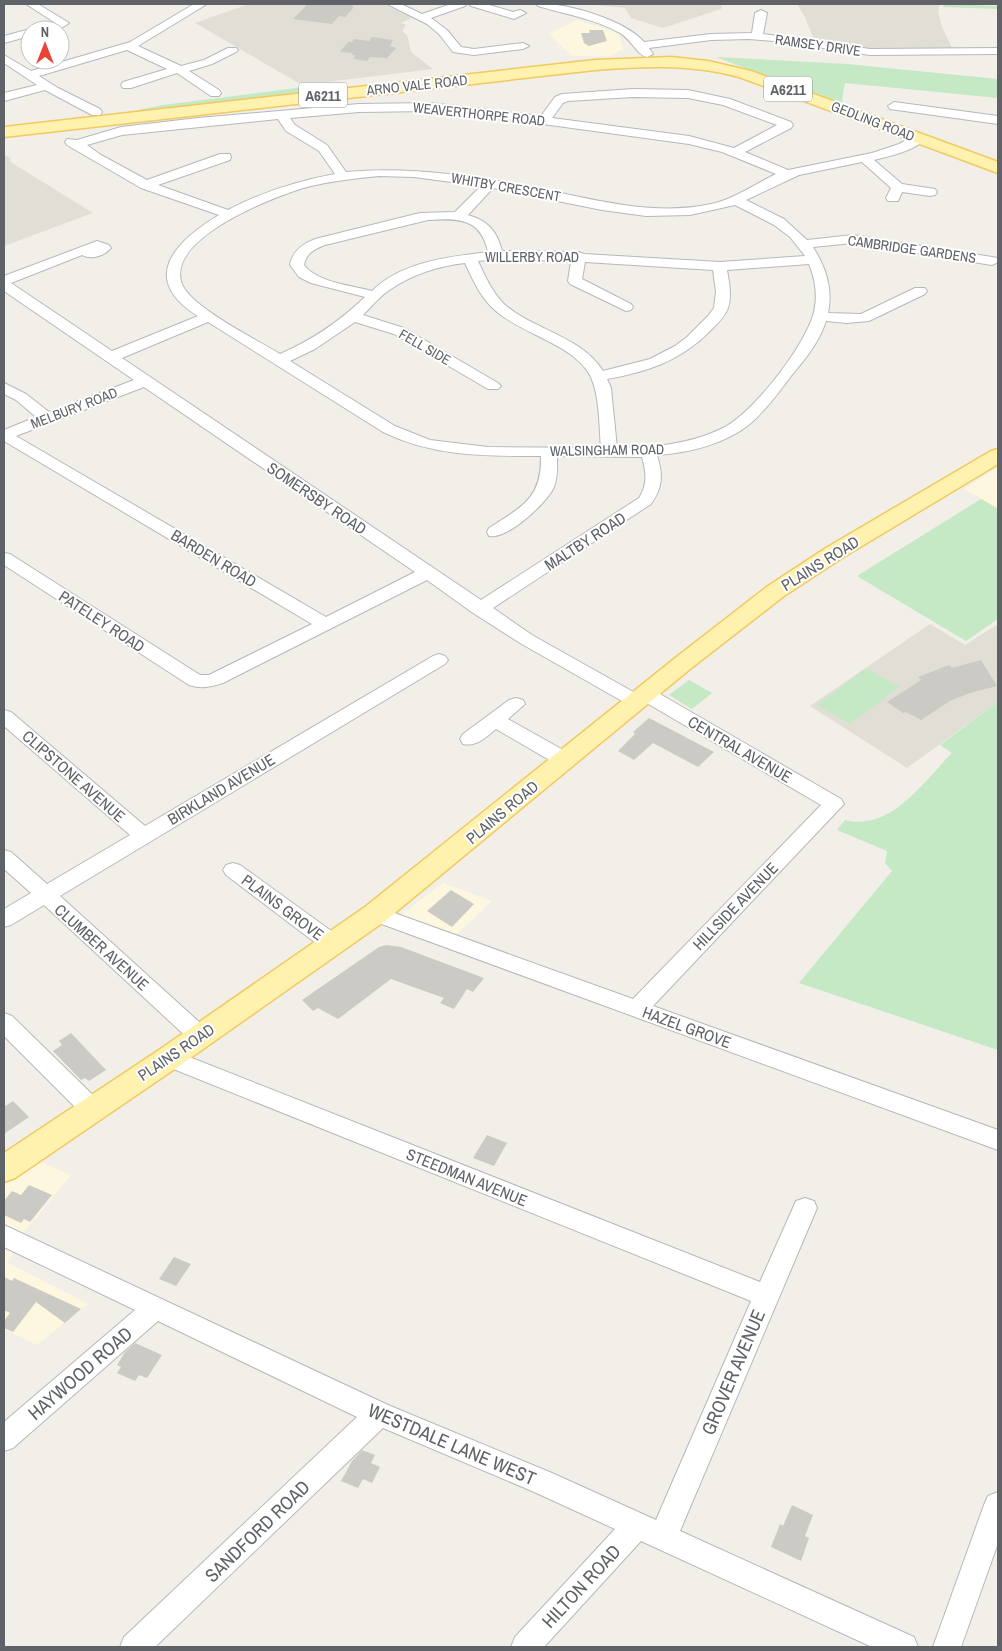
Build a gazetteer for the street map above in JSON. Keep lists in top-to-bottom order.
{
  "streets": {
    "main road": [
      "ARNO VALE ROAD",
      "A6211",
      "GEDLING ROAD",
      "PLAINS ROAD"
    ],
    "street": [
      "RAMSEY DRIVE",
      "WEAVERTHORPE ROAD",
      "WHITBY CRESCENT",
      "CAMBRIDGE GARDENS",
      "WILLERBY ROAD",
      "FELL SIDE",
      "MELBURY ROAD",
      "WALSINGHAM ROAD",
      "SOMERSBY ROAD",
      "MALTBY ROAD",
      "BARDEN ROAD",
      "PATELEY ROAD",
      "CENTRAL AVENUE",
      "CLIPSTONE AVENUE",
      "BIRKLAND AVENUE",
      "HILLSIDE AVENUE",
      "PLAINS GROVE",
      "CLUMBER AVENUE",
      "HAZEL GROVE",
      "STEEDMAN AVENUE",
      "GROVER AVENUE",
      "HAYWOOD ROAD",
      "WESTDALE LANE WEST",
      "SANDFORD ROAD",
      "HILTON ROAD"
    ]
  },
  "crossings": [
    ["ARNO VALE ROAD", "GEDLING ROAD"],
    ["WEAVERTHORPE ROAD", "WHITBY CRESCENT"],
    ["GEDLING ROAD", "WHITBY CRESCENT"],
    ["WHITBY CRESCENT", "WALSINGHAM ROAD"],
    ["CAMBRIDGE GARDENS", "WALSINGHAM ROAD"],
    ["WILLERBY ROAD", "FELL SIDE"],
    ["WILLERBY ROAD", "WALSINGHAM ROAD"],
    ["MELBURY ROAD", "SOMERSBY ROAD"],
    ["MELBURY ROAD", "BARDEN ROAD"],
    ["WALSINGHAM ROAD", "MALTBY ROAD"],
    ["SOMERSBY ROAD", "MALTBY ROAD"],
    ["SOMERSBY ROAD", "PLAINS ROAD"],
    ["SOMERSBY ROAD", "CENTRAL AVENUE"],
    ["BARDEN ROAD", "PATELEY ROAD"],
    ["PLAINS ROAD", "CENTRAL AVENUE"],
    ["PLAINS ROAD", "PLAINS GROVE"],
    ["PLAINS ROAD", "CLUMBER AVENUE"],
    ["PLAINS ROAD", "HAZEL GROVE"],
    ["PLAINS ROAD", "STEEDMAN AVENUE"],
    ["CENTRAL AVENUE", "HILLSIDE AVENUE"],
    ["CLIPSTONE AVENUE", "BIRKLAND AVENUE"],
    ["BIRKLAND AVENUE", "CLUMBER AVENUE"],
    ["HILLSIDE AVENUE", "HAZEL GROVE"],
    ["STEEDMAN AVENUE", "GROVER AVENUE"],
    ["GROVER AVENUE", "WESTDALE LANE WEST"],
    ["HAYWOOD ROAD", "WESTDALE LANE WEST"],
    ["WESTDALE LANE WEST", "SANDFORD ROAD"],
    ["WESTDALE LANE WEST", "HILTON ROAD"]
  ],
  "north": "top"
}
